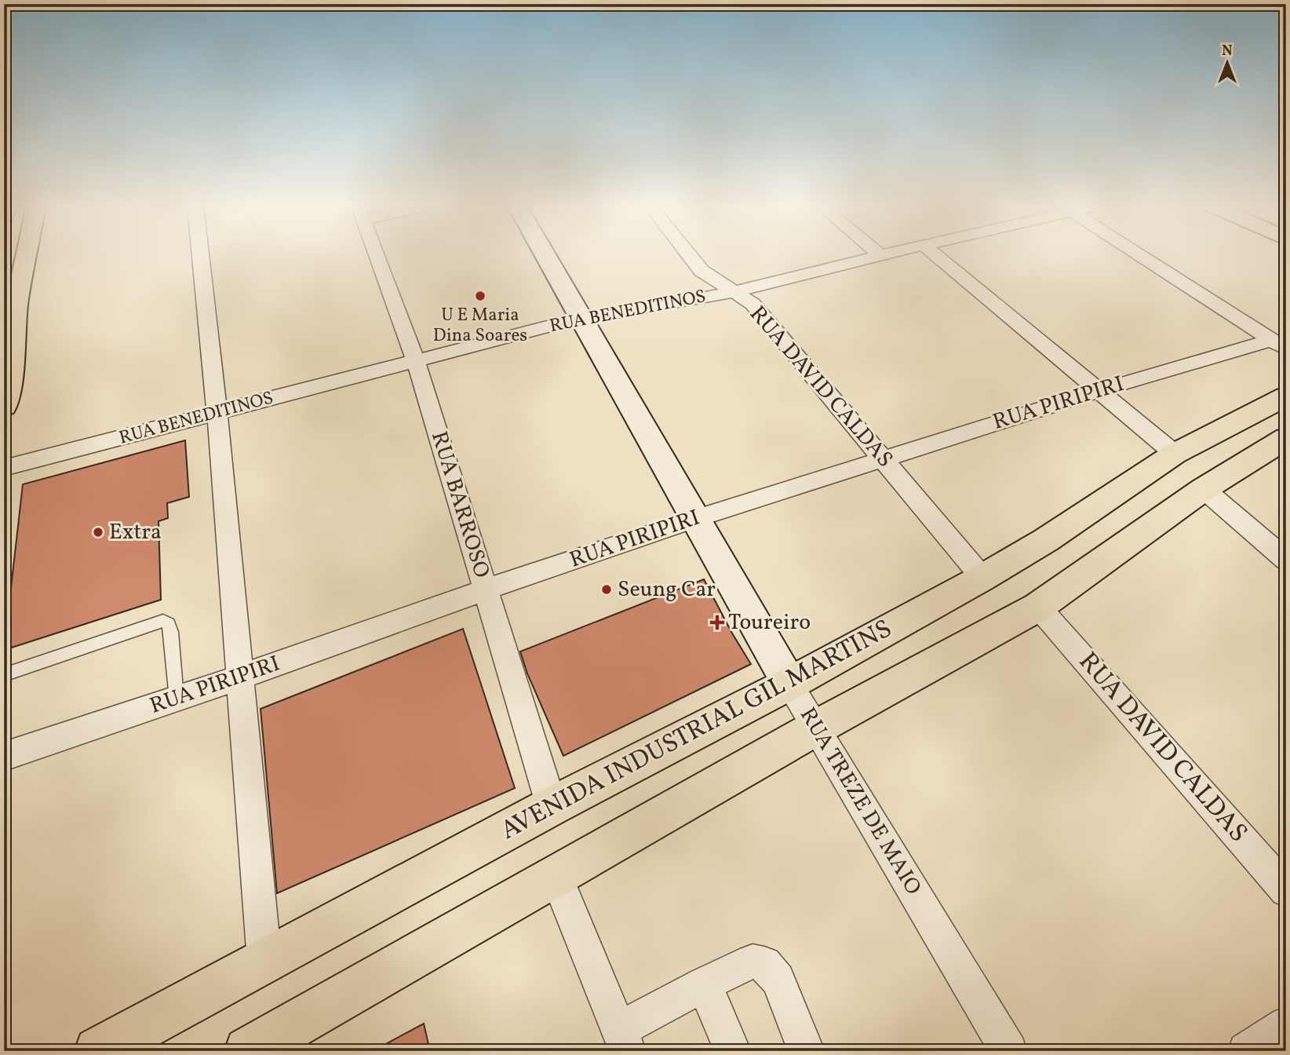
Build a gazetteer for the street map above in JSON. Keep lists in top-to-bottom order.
{
  "streets": {
    "main road": ["AVENIDA INDUSTRIAL GIL MARTINS"],
    "street": [
      "RUA BENEDITINOS",
      "RUA DAVID CALDAS",
      "RUA PIRIPIRI",
      "RUA BARROSO",
      "RUA TREZE DE MAIO"
    ]
  },
  "crossings": [
    ["RUA BENEDITINOS", "RUA DAVID CALDAS"],
    ["RUA BENEDITINOS", "RUA BARROSO"],
    ["RUA BENEDITINOS", "RUA TREZE DE MAIO"],
    ["RUA DAVID CALDAS", "RUA PIRIPIRI"],
    ["RUA DAVID CALDAS", "AVENIDA INDUSTRIAL GIL MARTINS"],
    ["RUA PIRIPIRI", "RUA BARROSO"],
    ["RUA PIRIPIRI", "RUA TREZE DE MAIO"],
    ["RUA BARROSO", "AVENIDA INDUSTRIAL GIL MARTINS"],
    ["AVENIDA INDUSTRIAL GIL MARTINS", "RUA TREZE DE MAIO"]
  ],
  "places": {
    "other": ["U E Maria Dina Soares", "Extra", "Seung Car"],
    "health": ["Toureiro"]
  },
  "north": "top"
}
